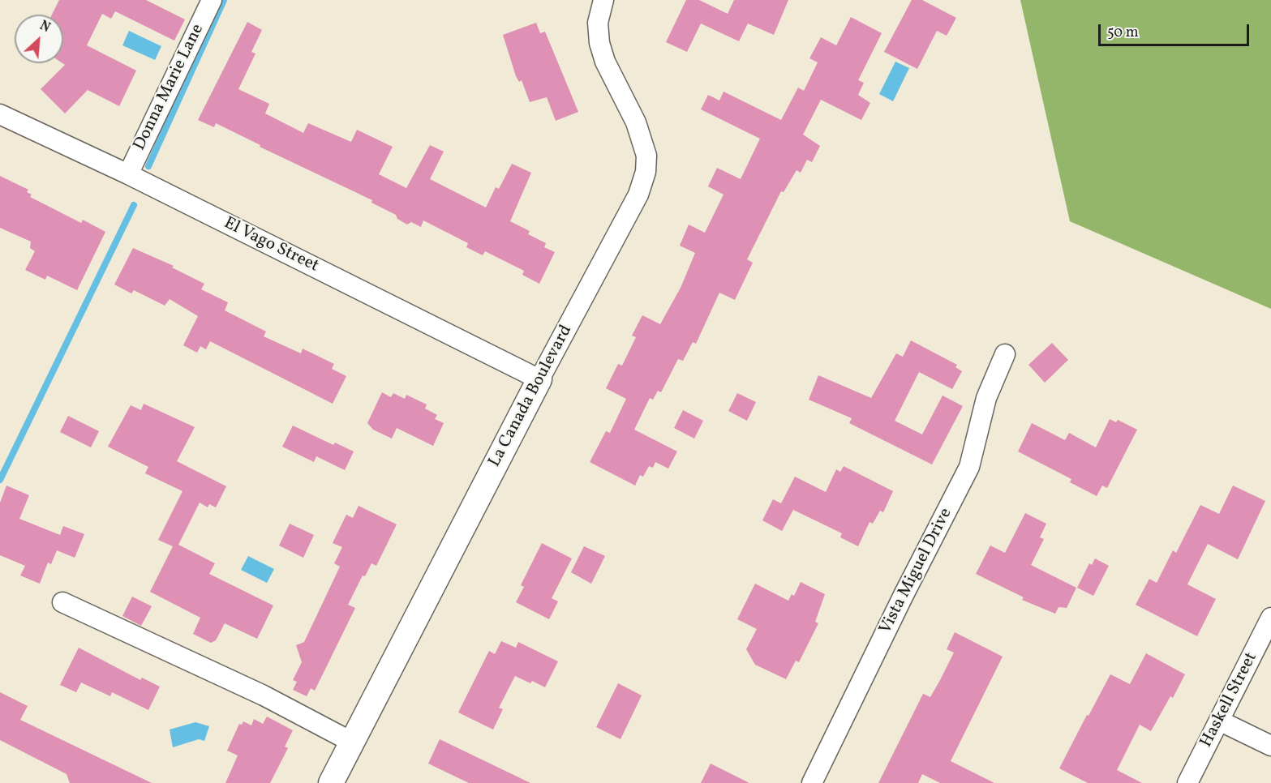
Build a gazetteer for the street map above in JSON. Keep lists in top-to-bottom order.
{
  "streets": {
    "street": [
      "Donna Marie Lane",
      "El Vago Street",
      "La Canada Boulevard",
      "Vista Miguel Drive",
      "Haskell Street"
    ]
  },
  "crossings": [
    ["Donna Marie Lane", "El Vago Street"],
    ["El Vago Street", "La Canada Boulevard"]
  ],
  "scale_bar": "50 m",
  "north": "top right"
}
